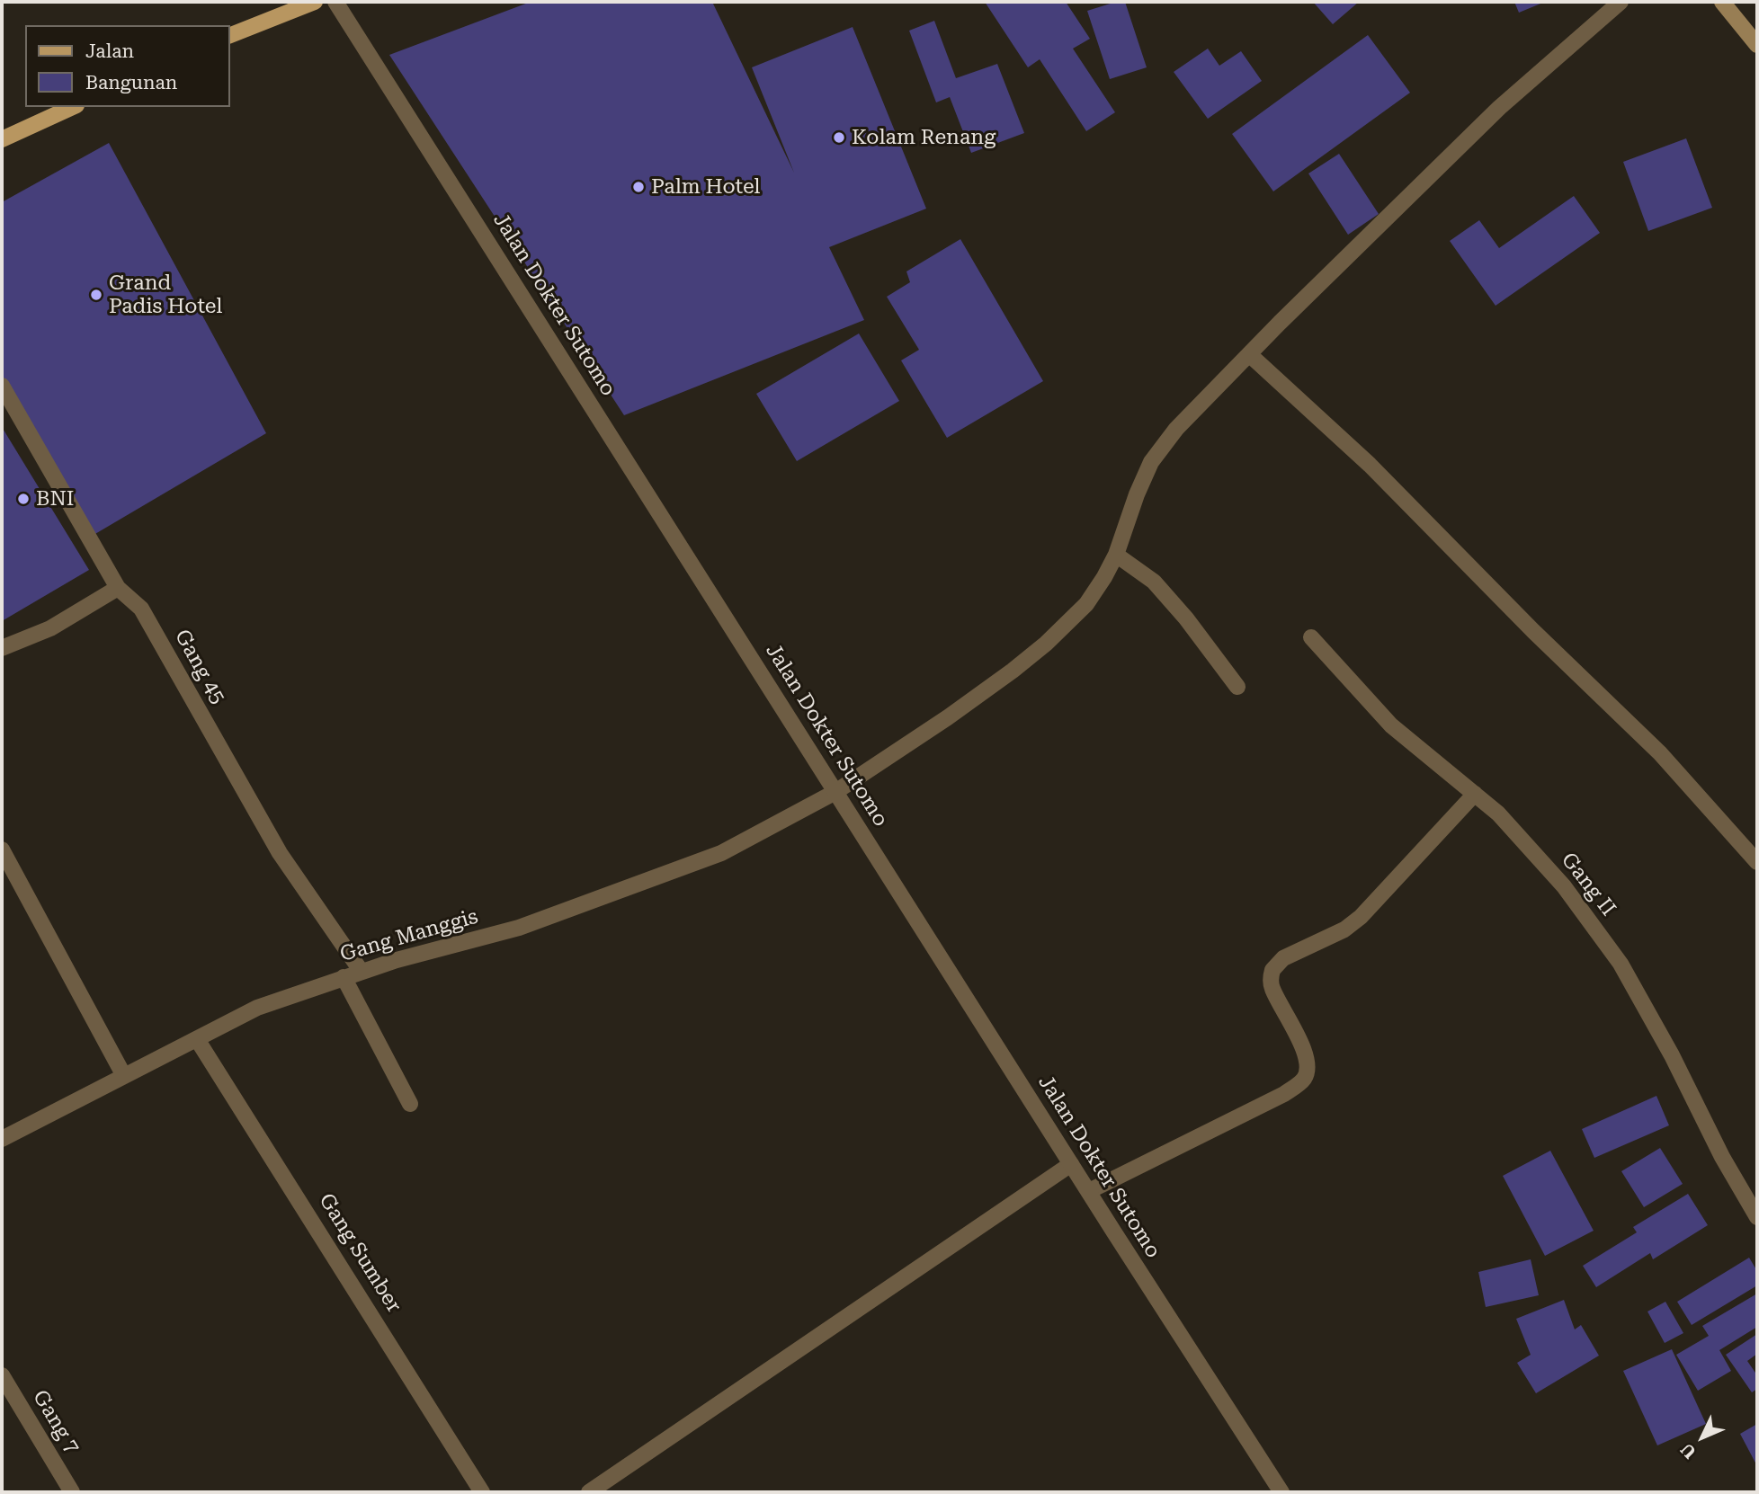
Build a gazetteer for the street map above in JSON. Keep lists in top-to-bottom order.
{
  "streets": {
    "street": [
      "Jalan Dokter Sutomo",
      "Gang 45",
      "Gang II",
      "Gang Manggis",
      "Gang Sumber",
      "Gang 7"
    ]
  },
  "crossings": [
    ["Jalan Dokter Sutomo", "Gang Manggis"],
    ["Gang 45", "Gang Manggis"],
    ["Gang Manggis", "Gang Sumber"]
  ],
  "places": [
    "Kolam Renang",
    "Palm Hotel",
    "Grand Padis Hotel",
    "BNI"
  ],
  "legend": ["Jalan", "Bangunan"],
  "north": "bottom left"
}
